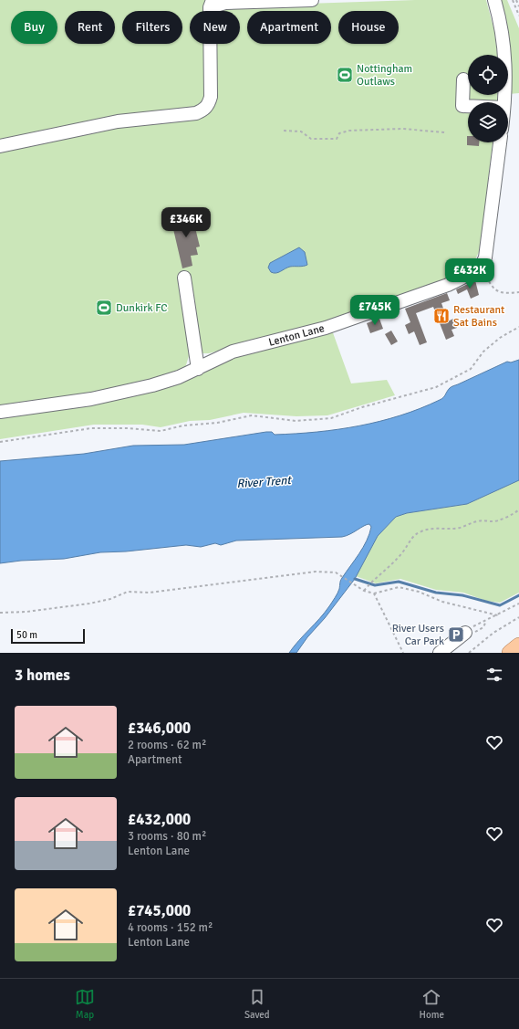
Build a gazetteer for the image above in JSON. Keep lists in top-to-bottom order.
{
  "streets": {
    "street": ["Lenton Lane"]
  },
  "water": ["River Trent"],
  "places": {
    "sports": ["Nottingham Outlaws", "Dunkirk FC"],
    "restaurant": ["Restaurant Sat Bains"],
    "parking": ["River Users Car Park"]
  },
  "scale_bar": "50 m",
  "page": {
    "chip": [
      "Buy",
      "Rent",
      "Filters",
      "New",
      "Apartment",
      "House"
    ],
    "price": ["£346K", "£432K", "£745K"],
    "scale": "50 m",
    "heading": "3 homes",
    "list": [
      {
        "name": "£346,000",
        "note": "2 rooms · 62 m² · Apartment"
      },
      {
        "name": "£432,000",
        "note": "3 rooms · 80 m² · Lenton Lane"
      },
      {
        "name": "£745,000",
        "note": "4 rooms · 152 m² · Lenton Lane"
      }
    ],
    "tabs": ["Map", "Saved", "Home"]
  }
}
